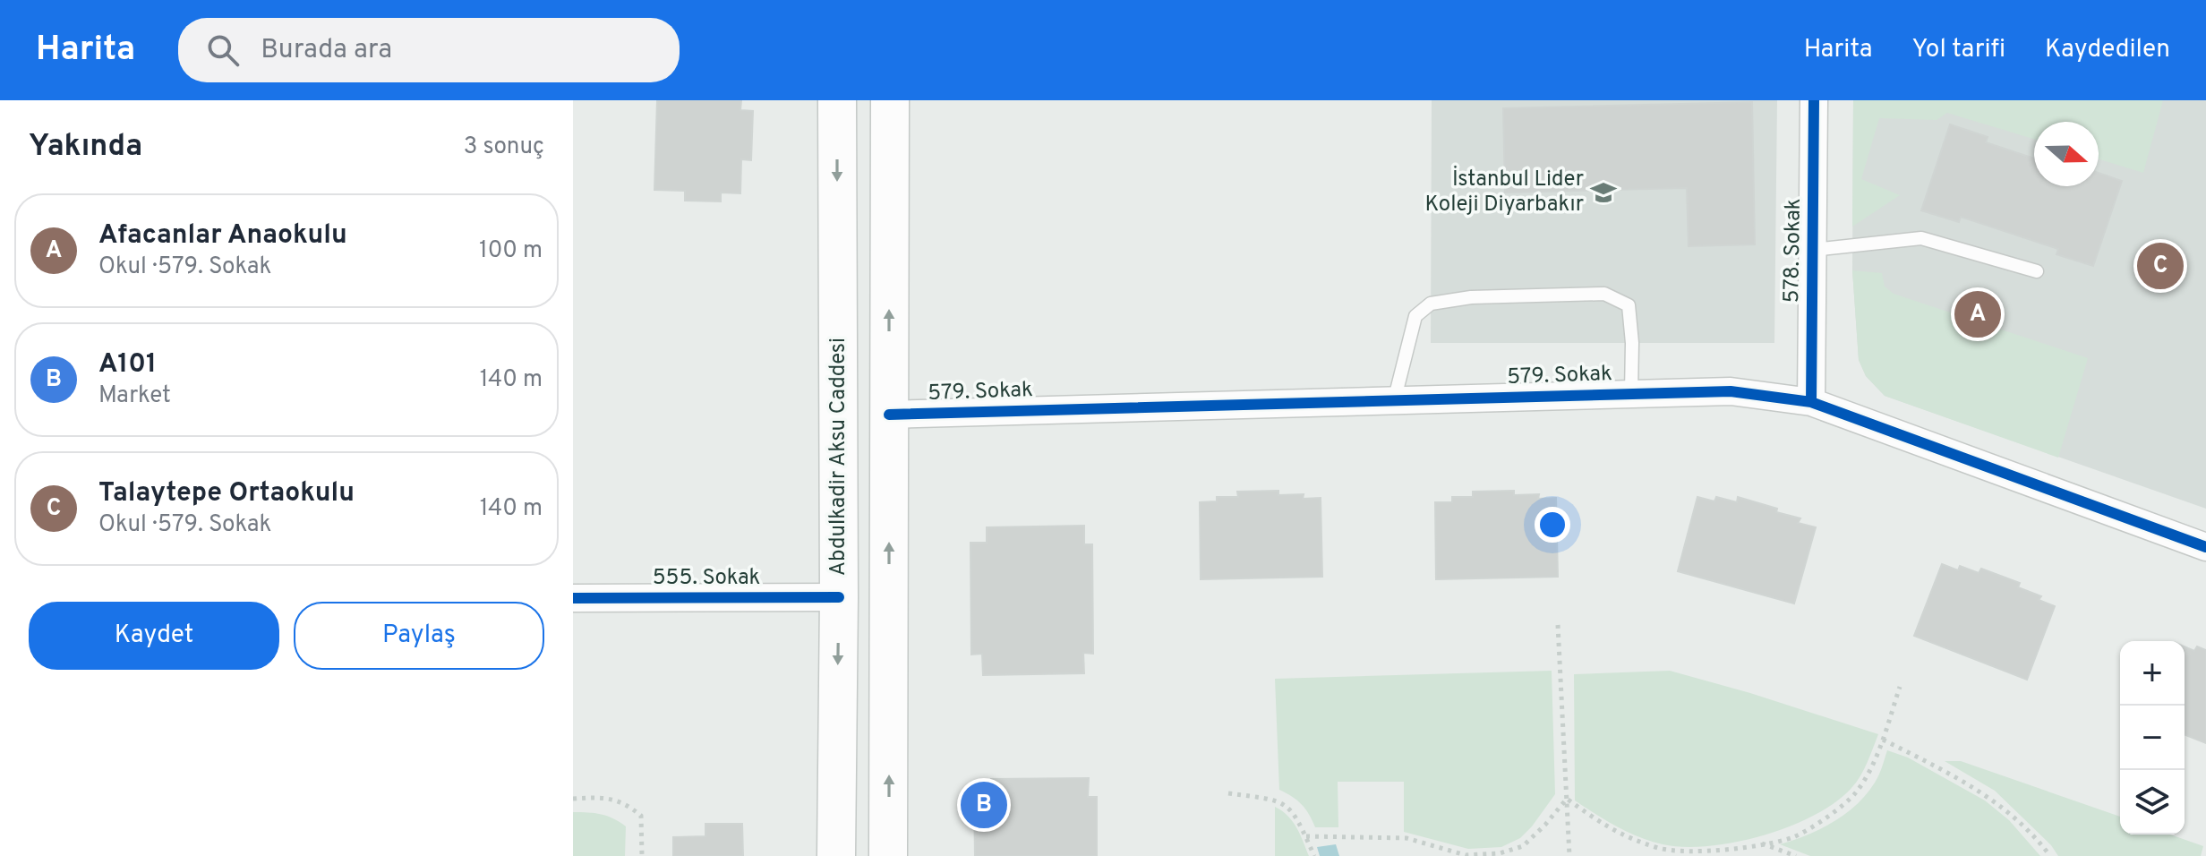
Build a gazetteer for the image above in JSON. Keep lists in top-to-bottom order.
{
  "streets": {
    "main road": ["Abdulkadir Aksu Caddesi"],
    "street": ["578. Sokak", "579. Sokak", "555. Sokak"]
  },
  "crossings": [
    ["578. Sokak", "579. Sokak"],
    ["Abdulkadir Aksu Caddesi", "555. Sokak"]
  ],
  "places": {
    "school or university": ["İstanbul Lider Koleji Diyarbakır"]
  },
  "north": "right",
  "page": {
    "header": "Harita",
    "search": "Burada ara",
    "nav": ["Harita", "Yol tarifi", "Kaydedilen"],
    "heading": ["Yakında", "3 sonuç"],
    "list": [
      {
        "mark": "A",
        "name": "Afacanlar Anaokulu",
        "note": "Okul · 579. Sokak",
        "value": "100 m"
      },
      {
        "mark": "B",
        "name": "A101",
        "note": "Market",
        "value": "140 m"
      },
      {
        "mark": "C",
        "name": "Talaytepe Ortaokulu",
        "note": "Okul · 579. Sokak",
        "value": "140 m"
      }
    ],
    "pins": ["C", "A", "B"],
    "buttons": ["Kaydet", "Paylaş"],
    "map_buttons": ["+", "−"]
  }
}
